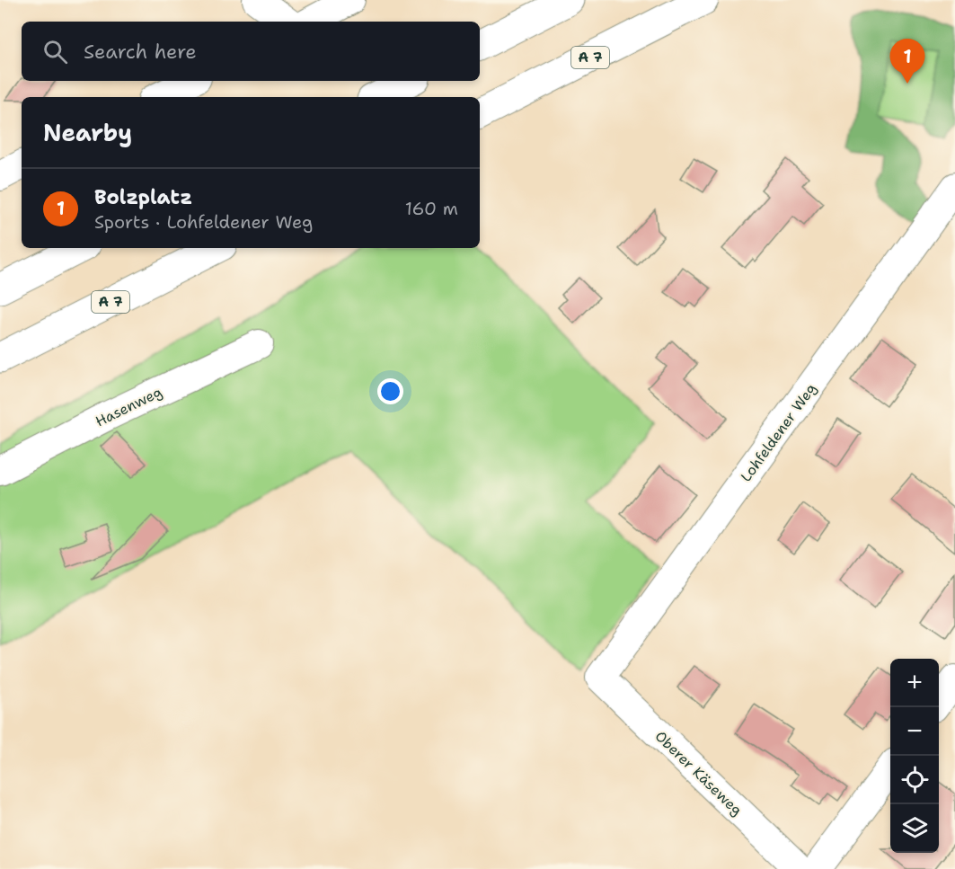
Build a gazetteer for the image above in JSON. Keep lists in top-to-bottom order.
{
  "streets": {
    "highway": ["A 7"],
    "street": ["Hasenweg", "Lohfeldener Weg", "Oberer Käseweg"]
  },
  "crossings": [
    ["Lohfeldener Weg", "Oberer Käseweg"]
  ],
  "page": {
    "search": "Search here",
    "pins": "1",
    "heading": "Nearby",
    "list": [
      {
        "mark": "1",
        "name": "Bolzplatz",
        "note": "Sports · Lohfeldener Weg",
        "value": "160 m"
      }
    ],
    "map_buttons": ["+", "−"]
  }
}
